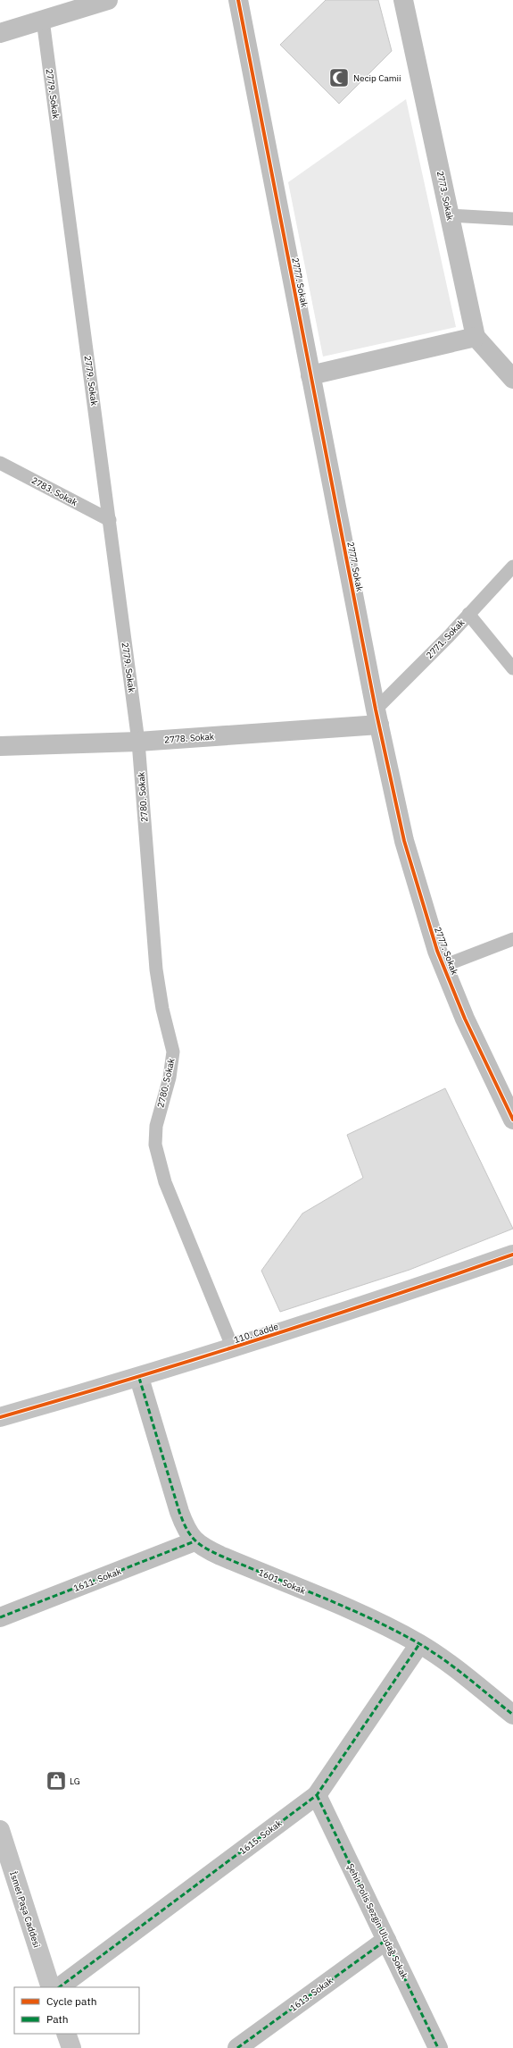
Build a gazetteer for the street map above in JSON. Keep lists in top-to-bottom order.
{
  "streets": {
    "street": [
      "2773. Sokak",
      "2777. Sokak",
      "2778. Sokak",
      "110. Cadde",
      "1611. Sokak",
      "1601. Sokak",
      "1615. Sokak",
      "İsmet Paşa Caddesi",
      "Şehit Polis Sezgin Uludağ Sokak",
      "1613. Sokak"
    ],
    "lane": [
      "2779. Sokak",
      "2783. Sokak",
      "2771. Sokak",
      "2780. Sokak"
    ]
  },
  "crossings": [
    ["2779. Sokak", "2783. Sokak"],
    ["2779. Sokak", "2778. Sokak"],
    ["2779. Sokak", "2780. Sokak"],
    ["2777. Sokak", "2771. Sokak"],
    ["2777. Sokak", "2778. Sokak"],
    ["2771. Sokak", "2778. Sokak"],
    ["2778. Sokak", "2780. Sokak"],
    ["2780. Sokak", "110. Cadde"],
    ["1611. Sokak", "1601. Sokak"],
    ["1601. Sokak", "1615. Sokak"],
    ["1615. Sokak", "Şehit Polis Sezgin Uludağ Sokak"],
    ["Şehit Polis Sezgin Uludağ Sokak", "1613. Sokak"]
  ],
  "places": {
    "mosque": ["Necip Camii"],
    "shop": ["LG"]
  },
  "legend": ["Cycle path", "Path"]
}
